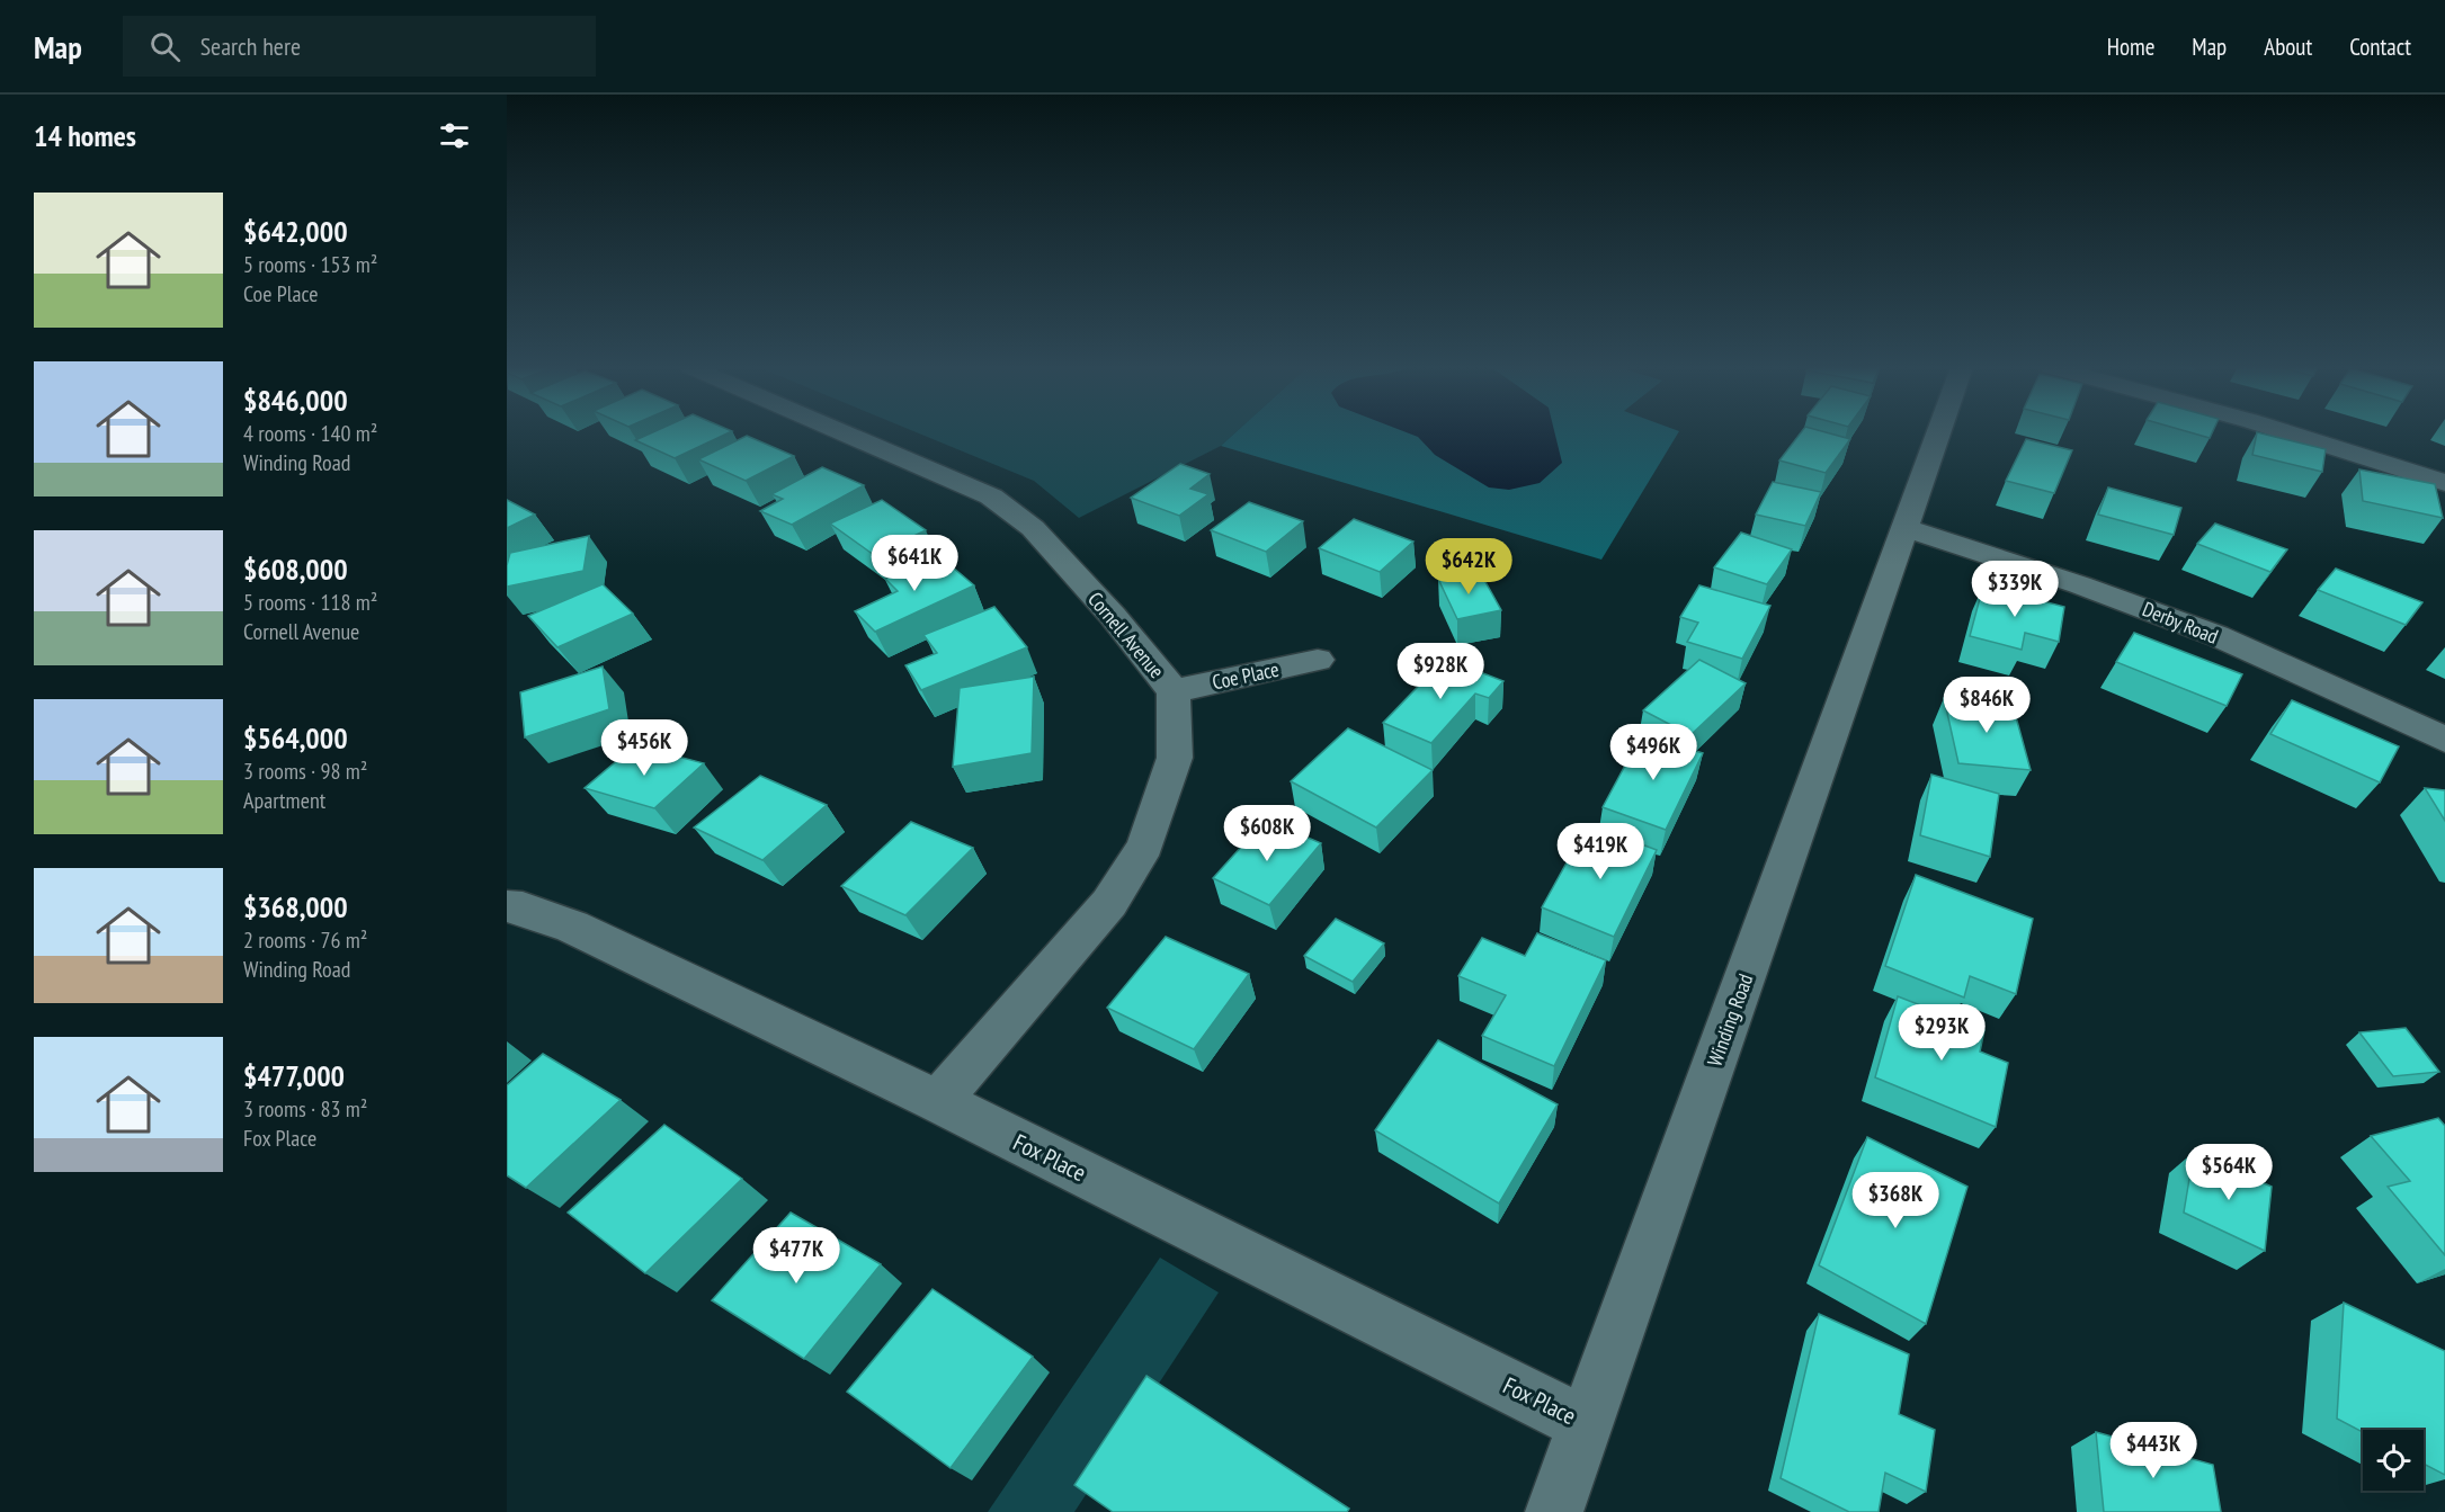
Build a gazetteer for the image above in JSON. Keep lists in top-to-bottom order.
{
  "streets": {
    "street": [
      "Derby Road",
      "Cornell Avenue",
      "Coe Place",
      "Winding Road",
      "Fox Place"
    ]
  },
  "crossings": [
    ["Derby Road", "Winding Road"],
    ["Cornell Avenue", "Coe Place"],
    ["Cornell Avenue", "Fox Place"],
    ["Winding Road", "Fox Place"]
  ],
  "page": {
    "header": "Map",
    "search": "Search here",
    "nav": [
      "Home",
      "Map",
      "About",
      "Contact"
    ],
    "heading": "14 homes",
    "list": [
      {
        "name": "$642,000",
        "note": "5 rooms · 153 m² · Coe Place"
      },
      {
        "name": "$846,000",
        "note": "4 rooms · 140 m² · Winding Road"
      },
      {
        "name": "$608,000",
        "note": "5 rooms · 118 m² · Cornell Avenue"
      },
      {
        "name": "$564,000",
        "note": "3 rooms · 98 m² · Apartment"
      },
      {
        "name": "$368,000",
        "note": "2 rooms · 76 m² · Winding Road"
      },
      {
        "name": "$477,000",
        "note": "3 rooms · 83 m² · Fox Place"
      }
    ],
    "price": [
      "$641K",
      "$642K",
      "$339K",
      "$928K",
      "$846K",
      "$456K",
      "$496K",
      "$608K",
      "$419K",
      "$293K",
      "$564K",
      "$368K",
      "$477K",
      "$443K"
    ]
  }
}
